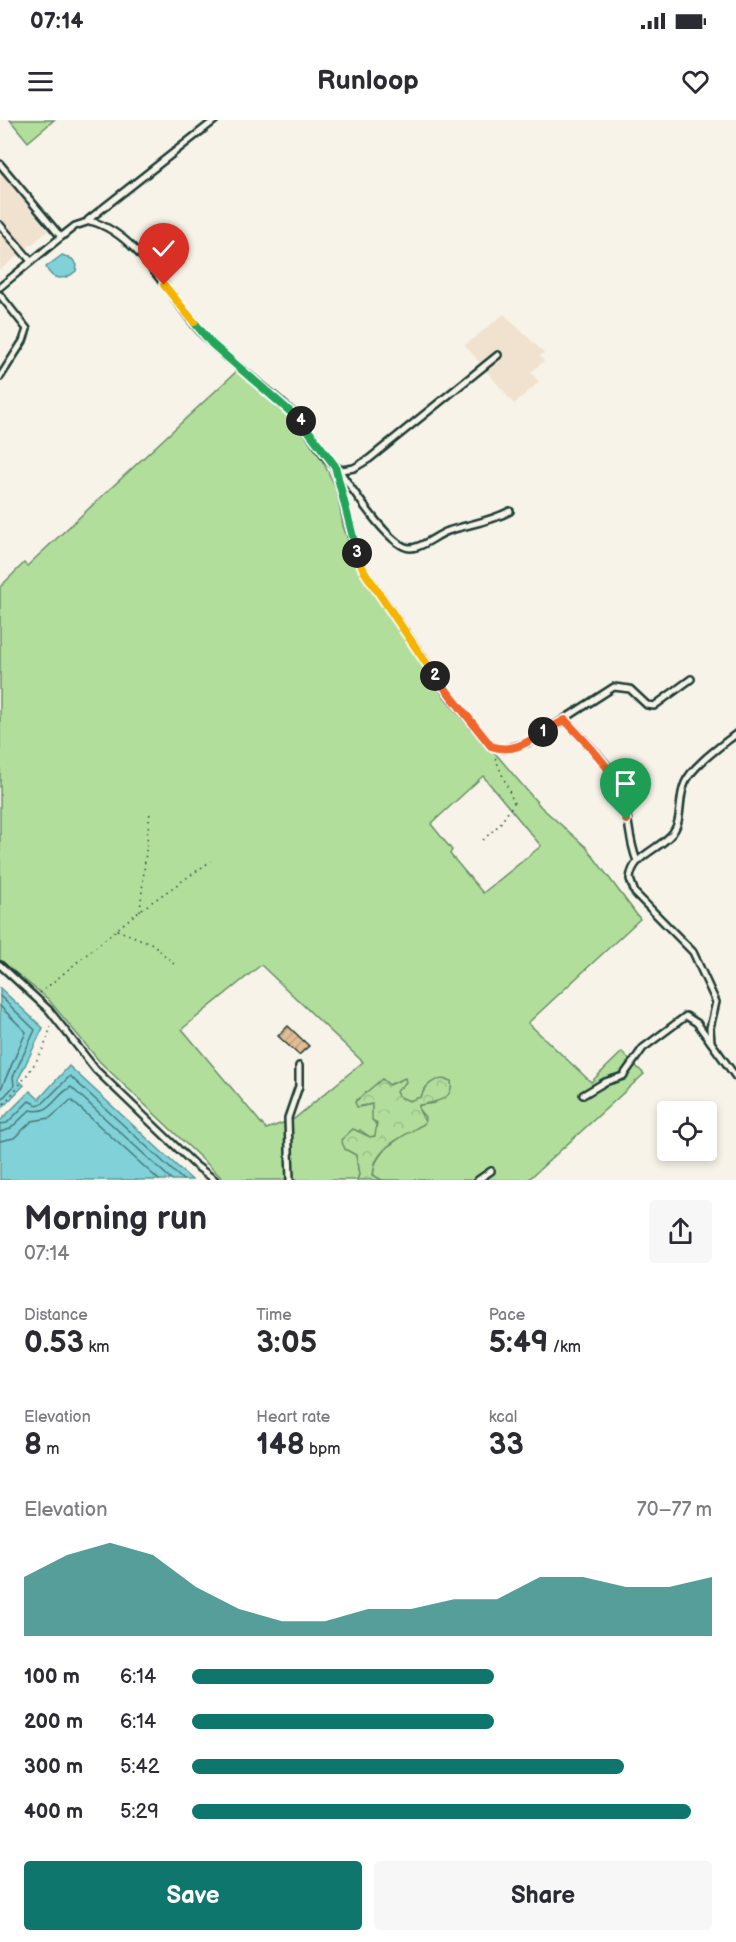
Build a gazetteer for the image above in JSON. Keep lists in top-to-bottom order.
{
  "page": {
    "status": "07:14",
    "header": "Runloop",
    "pins": [
      "4",
      "3",
      "2",
      "1"
    ],
    "heading": ["Morning run", "07:14"],
    "stats": [
      ["Distance", "0.53 km"],
      ["Time", "3:05"],
      ["Pace", "5:49 /km"],
      ["Elevation", "8 m"],
      ["Heart rate", "148 bpm"],
      ["kcal", "33"]
    ],
    "chart": ["Elevation", "70–77 m"],
    "list": [
      {
        "name": "100 m",
        "note": "6:14"
      },
      {
        "name": "200 m",
        "note": "6:14"
      },
      {
        "name": "300 m",
        "note": "5:42"
      },
      {
        "name": "400 m",
        "note": "5:29"
      }
    ],
    "buttons": ["Save", "Share"]
  }
}
